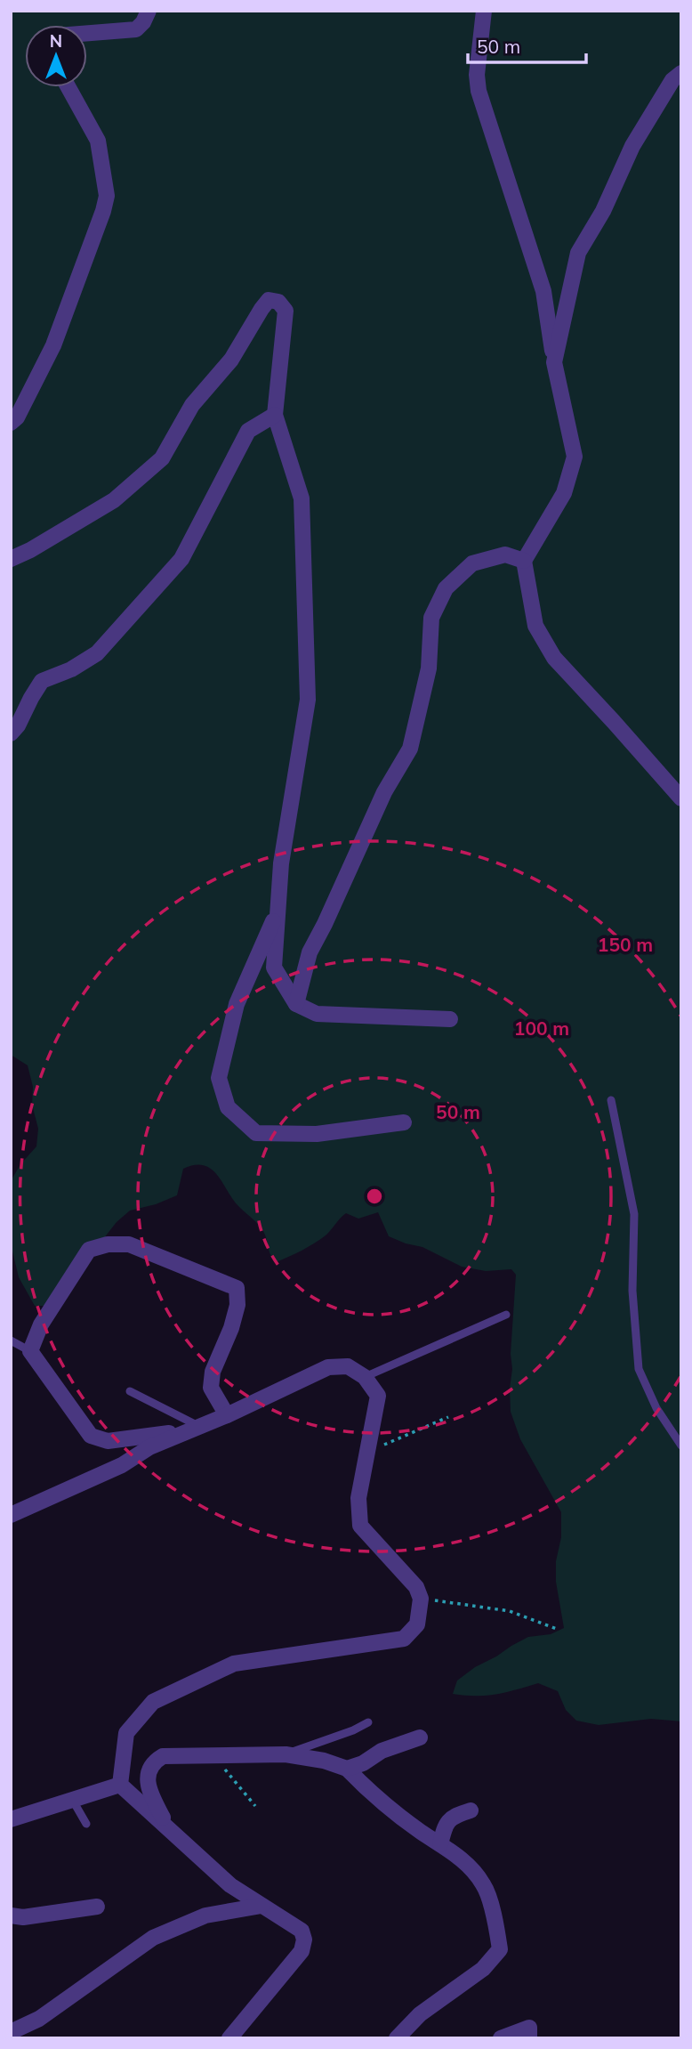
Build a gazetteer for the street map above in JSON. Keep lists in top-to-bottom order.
{
  "scale_bar": "50 m",
  "north": "top",
  "rings": ["150 m", "100 m", "50 m"]
}
